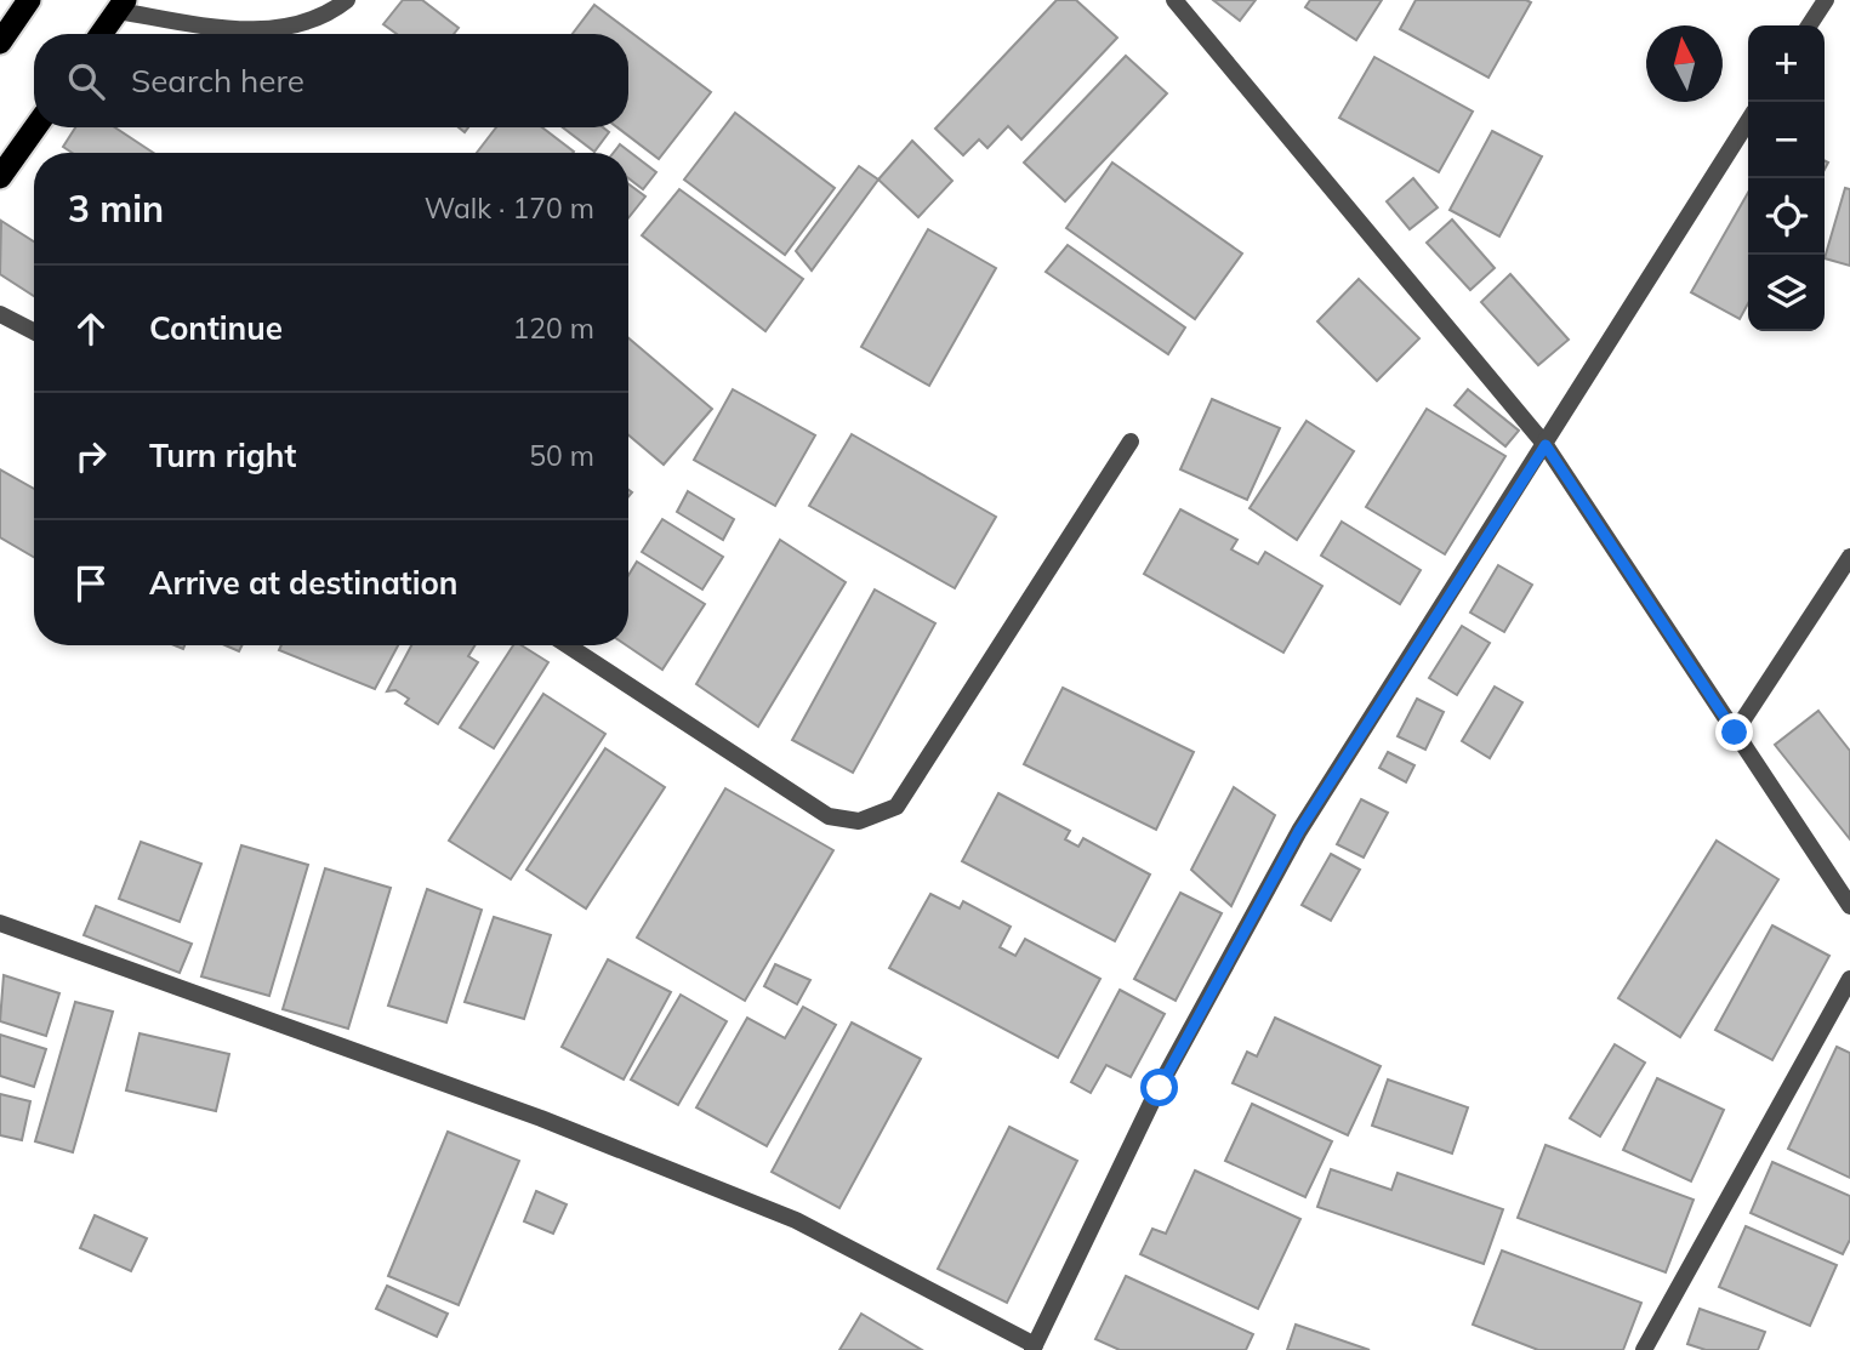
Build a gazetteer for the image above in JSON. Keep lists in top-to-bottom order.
{
  "north": "top",
  "page": {
    "map_buttons": ["+", "−"],
    "search": "Search here",
    "heading": ["3 min", "Walk · 170 m"],
    "list": [
      ["Continue", "120 m"],
      ["Turn right", "50 m"],
      "Arrive at destination"
    ]
  }
}
